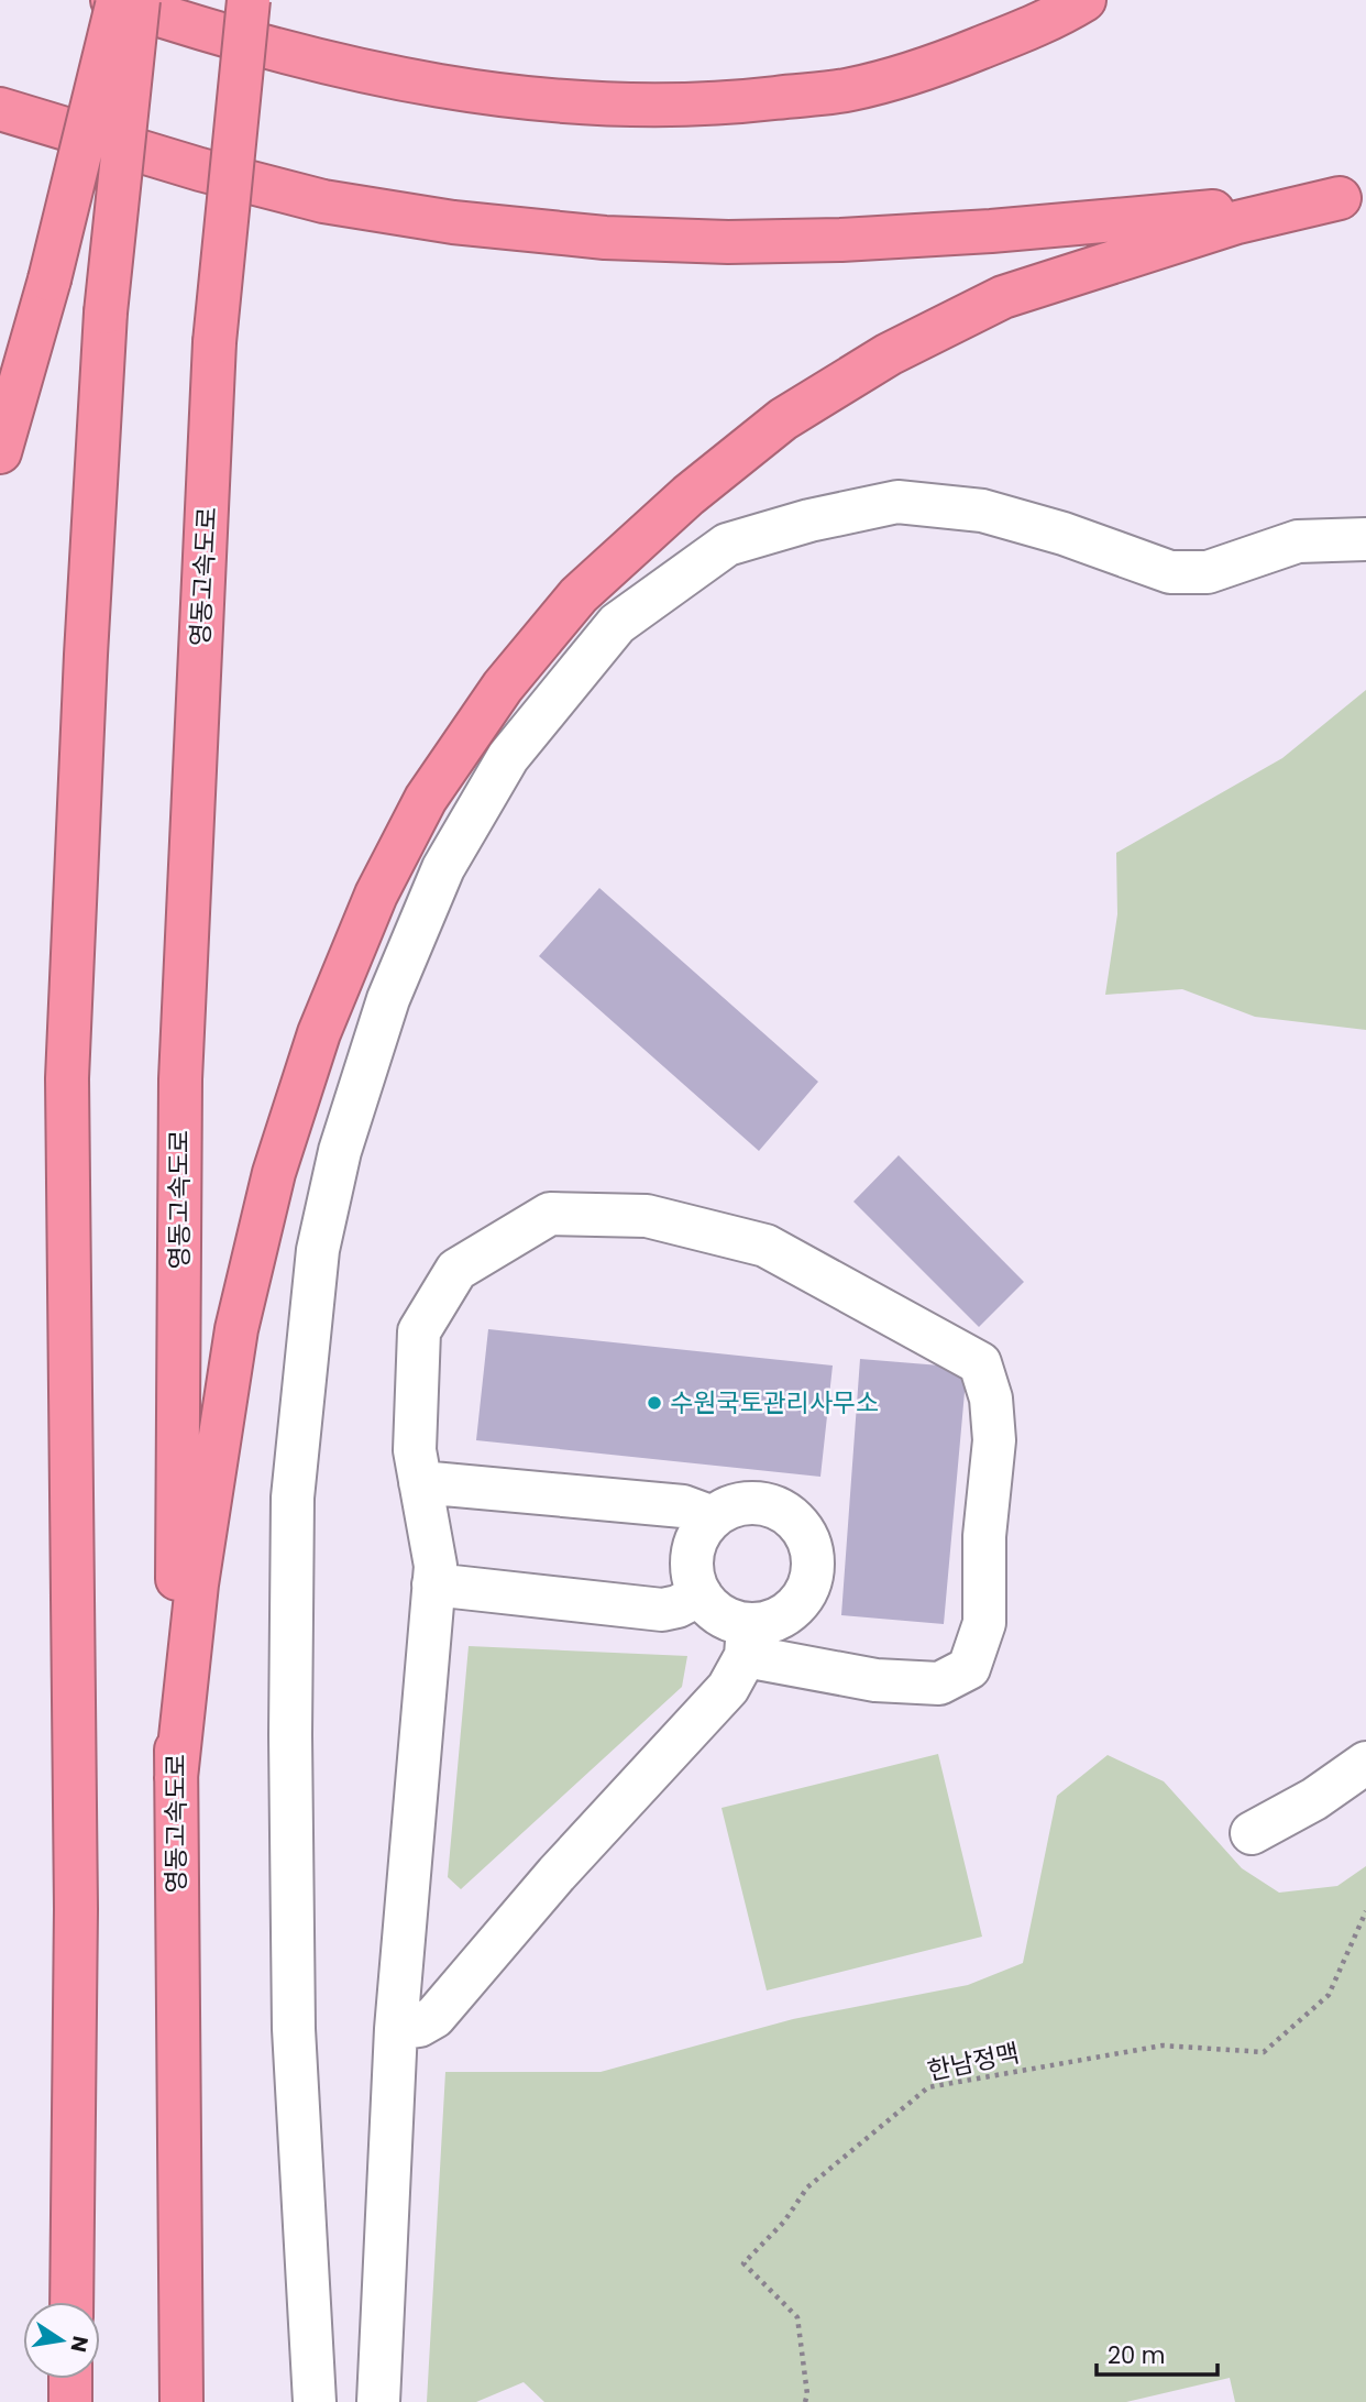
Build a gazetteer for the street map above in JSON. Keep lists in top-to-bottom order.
{
  "streets": {
    "highway": ["영동고속도로"],
    "path": ["한남정맥"]
  },
  "places": ["수원국토관리사무소"],
  "scale_bar": "20 m",
  "north": "right"
}
